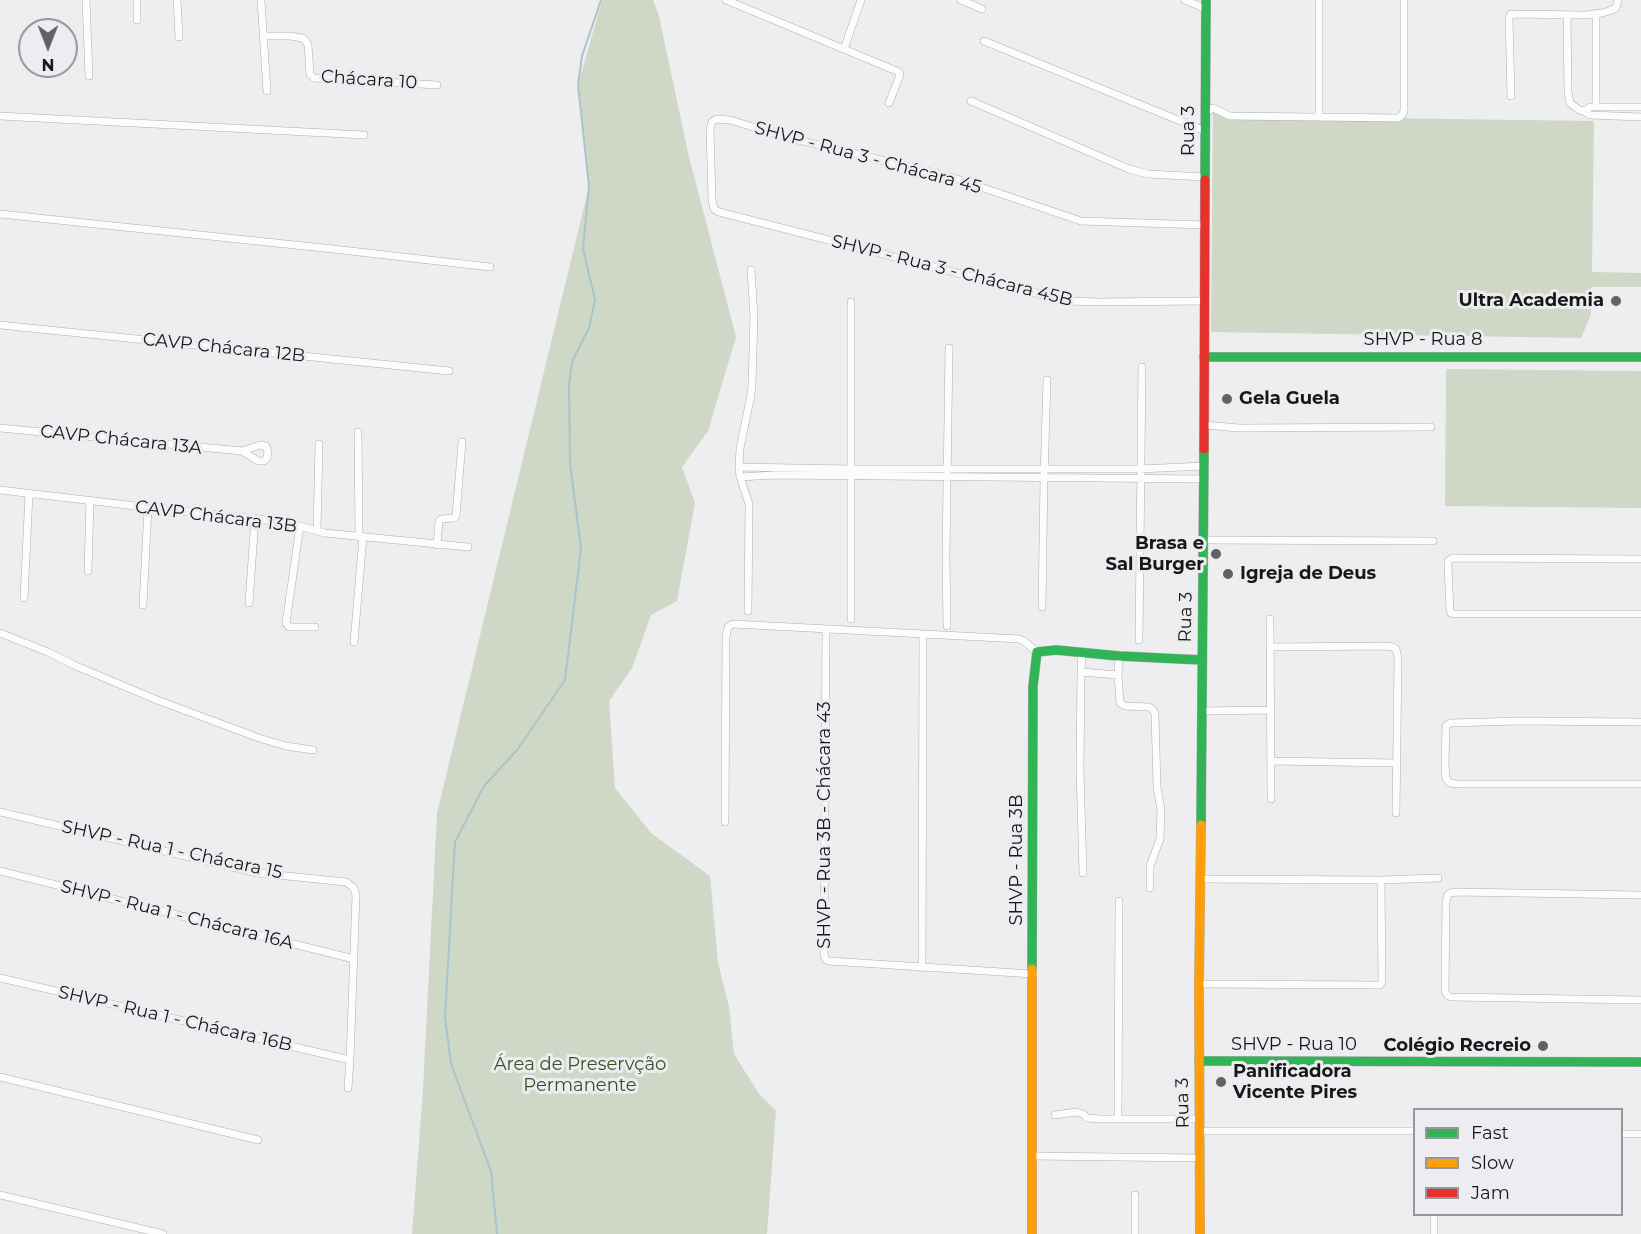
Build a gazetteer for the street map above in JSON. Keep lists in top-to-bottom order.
{
  "streets": {
    "street": [
      "Chácara 10",
      "Rua 3",
      "SHVP - Rua 3 - Chácara 45",
      "SHVP - Rua 3 - Chácara 45B",
      "SHVP - Rua 8",
      "CAVP Chácara 12B",
      "CAVP Chácara 13A",
      "CAVP Chácara 13B",
      "SHVP - Rua 3B - Chácara 43",
      "SHVP - Rua 1 - Chácara 15",
      "SHVP - Rua 3B",
      "SHVP - Rua 1 - Chácara 16A",
      "SHVP - Rua 1 - Chácara 16B",
      "SHVP - Rua 10"
    ]
  },
  "crossings": [
    ["Rua 3", "SHVP - Rua 3 - Chácara 45"],
    ["Rua 3", "SHVP - Rua 3 - Chácara 45B"],
    ["Rua 3", "SHVP - Rua 8"],
    ["Rua 3", "SHVP - Rua 10"],
    ["SHVP - Rua 3 - Chácara 45", "SHVP - Rua 3 - Chácara 45B"],
    ["SHVP - Rua 3B - Chácara 43", "SHVP - Rua 3B"],
    ["SHVP - Rua 1 - Chácara 15", "SHVP - Rua 1 - Chácara 16A"]
  ],
  "parks": ["Área de Preservção Permanente"],
  "places": [
    "Ultra Academia",
    "Gela Guela",
    "Brasa e Sal Burger",
    "Igreja de Deus",
    "Colégio Recreio",
    "Panificadora Vicente Pires"
  ],
  "legend": ["Fast", "Slow", "Jam"],
  "north": "bottom"
}
